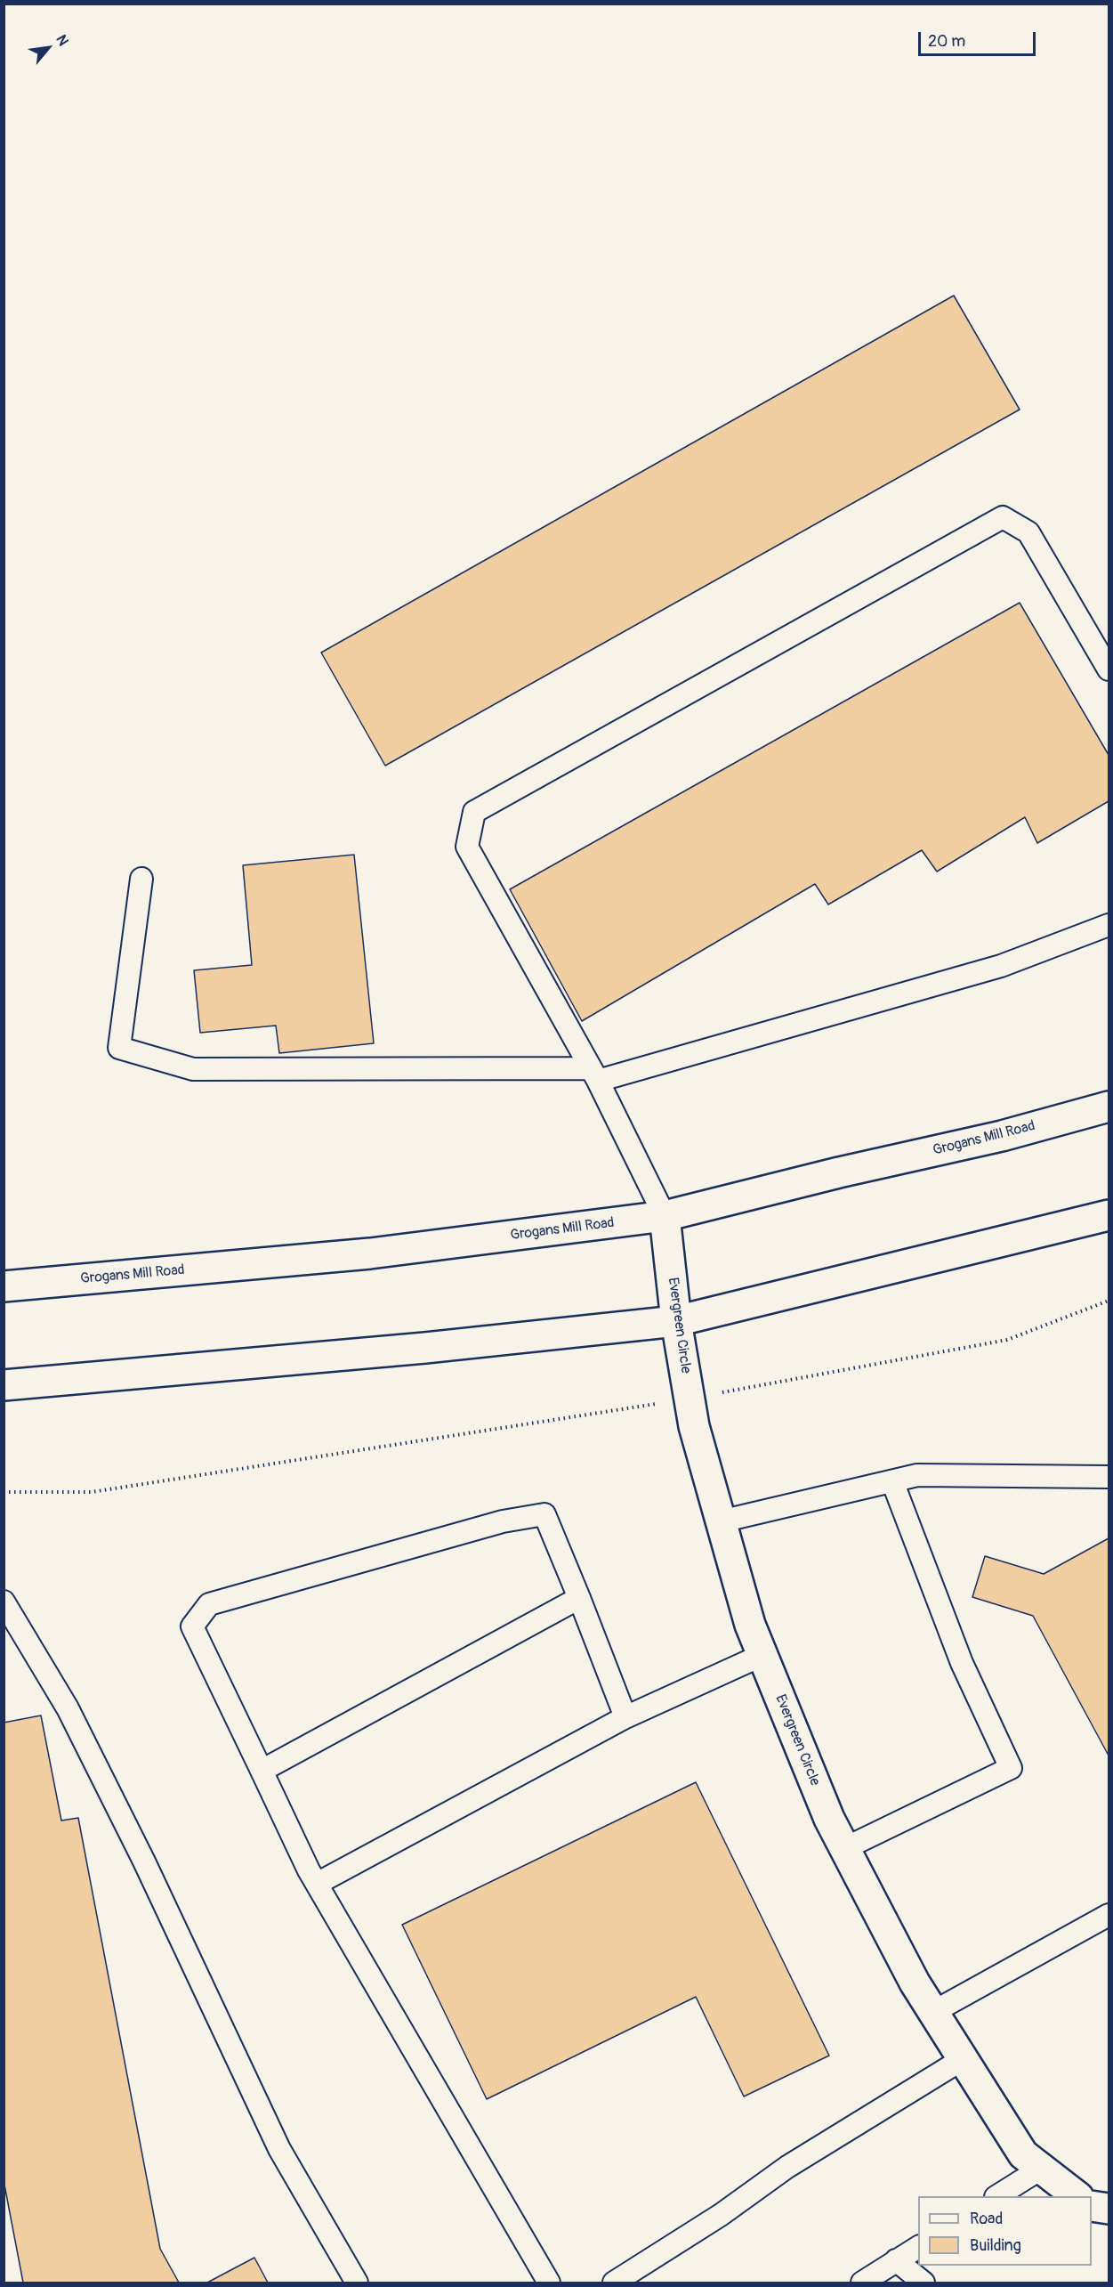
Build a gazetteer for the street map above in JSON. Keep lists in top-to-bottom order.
{
  "streets": {
    "main road": ["Grogans Mill Road", "Evergreen Circle"]
  },
  "crossings": [
    ["Grogans Mill Road", "Evergreen Circle"]
  ],
  "legend": ["Road", "Building"],
  "scale_bar": "20 m",
  "north": "top right"
}
